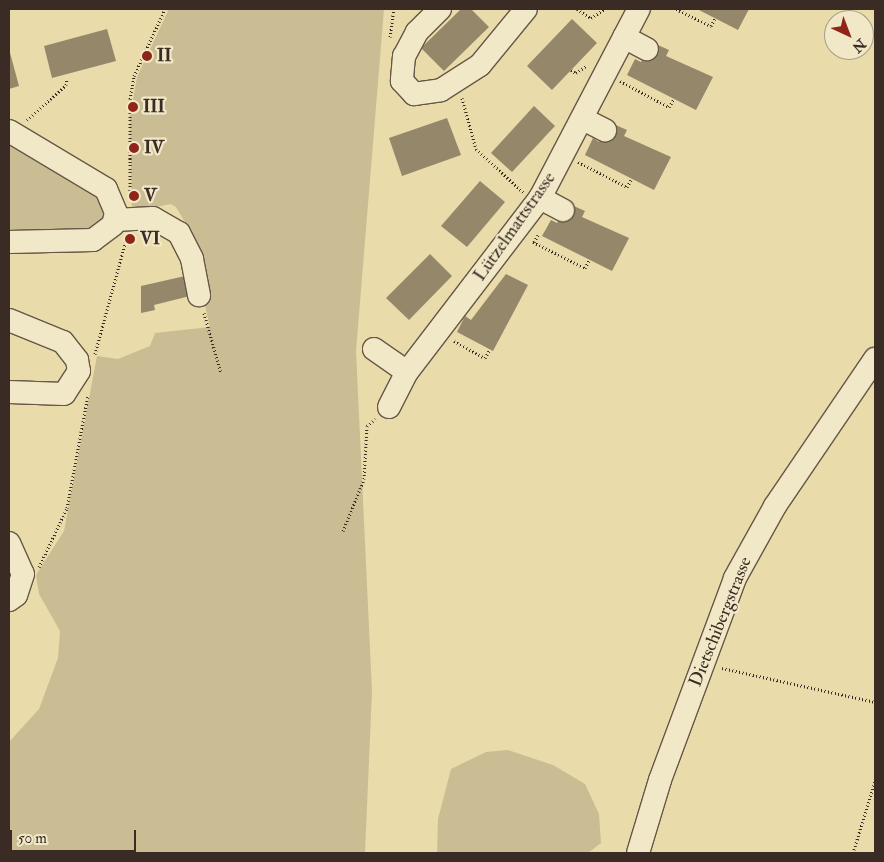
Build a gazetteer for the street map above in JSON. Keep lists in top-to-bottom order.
{
  "streets": {
    "street": ["Lützelmattstrasse", "Dietschibergstrasse"]
  },
  "places": [
    "II",
    "III",
    "IV",
    "V",
    "VI"
  ],
  "scale_bar": "50 m",
  "north": "bottom right"
}
